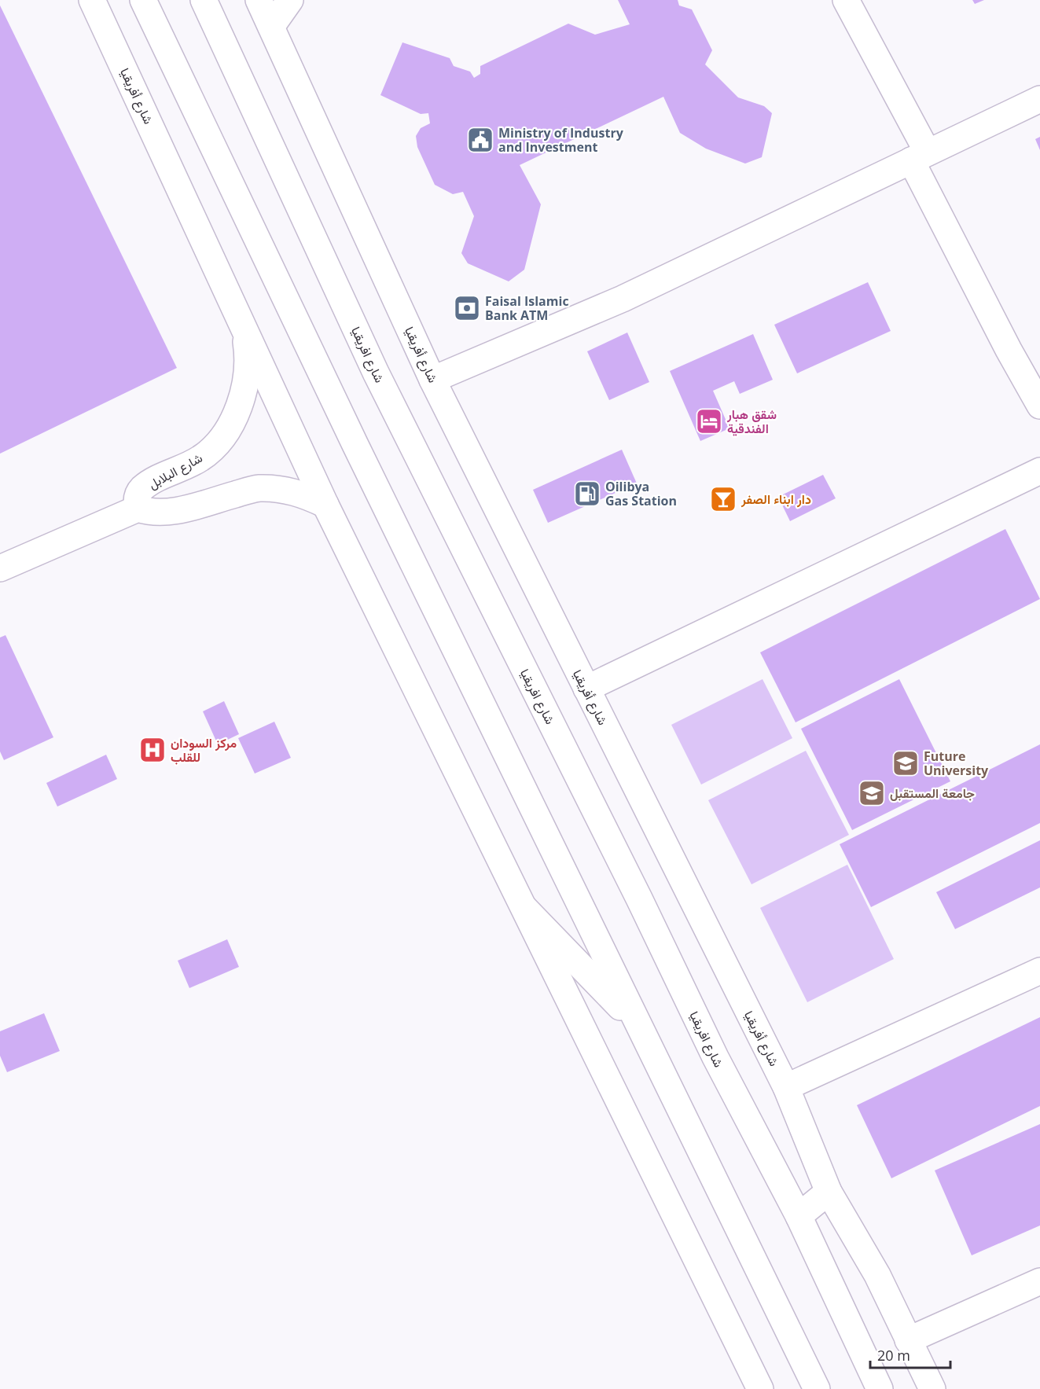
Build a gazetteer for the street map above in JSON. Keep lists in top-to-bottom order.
{
  "streets": {
    "main road": ["شارع أفريقيا", "شارع افريقيا", "شارع البلابل"]
  },
  "crossings": [
    ["شارع أفريقيا", "شارع البلابل"]
  ],
  "places": {
    "public building": ["Ministry of Industry and Investment"],
    "bank": ["Faisal Islamic Bank ATM"],
    "hotel": ["شقق هبار الفندقية"],
    "fuel station": ["Oilibya Gas Station"],
    "bar": ["دار ابناء الصفر"],
    "hospital": ["مركز السودان للقلب"],
    "school or university": ["Future University", "جامعة المستقبل"]
  },
  "scale_bar": "20 m"
}
